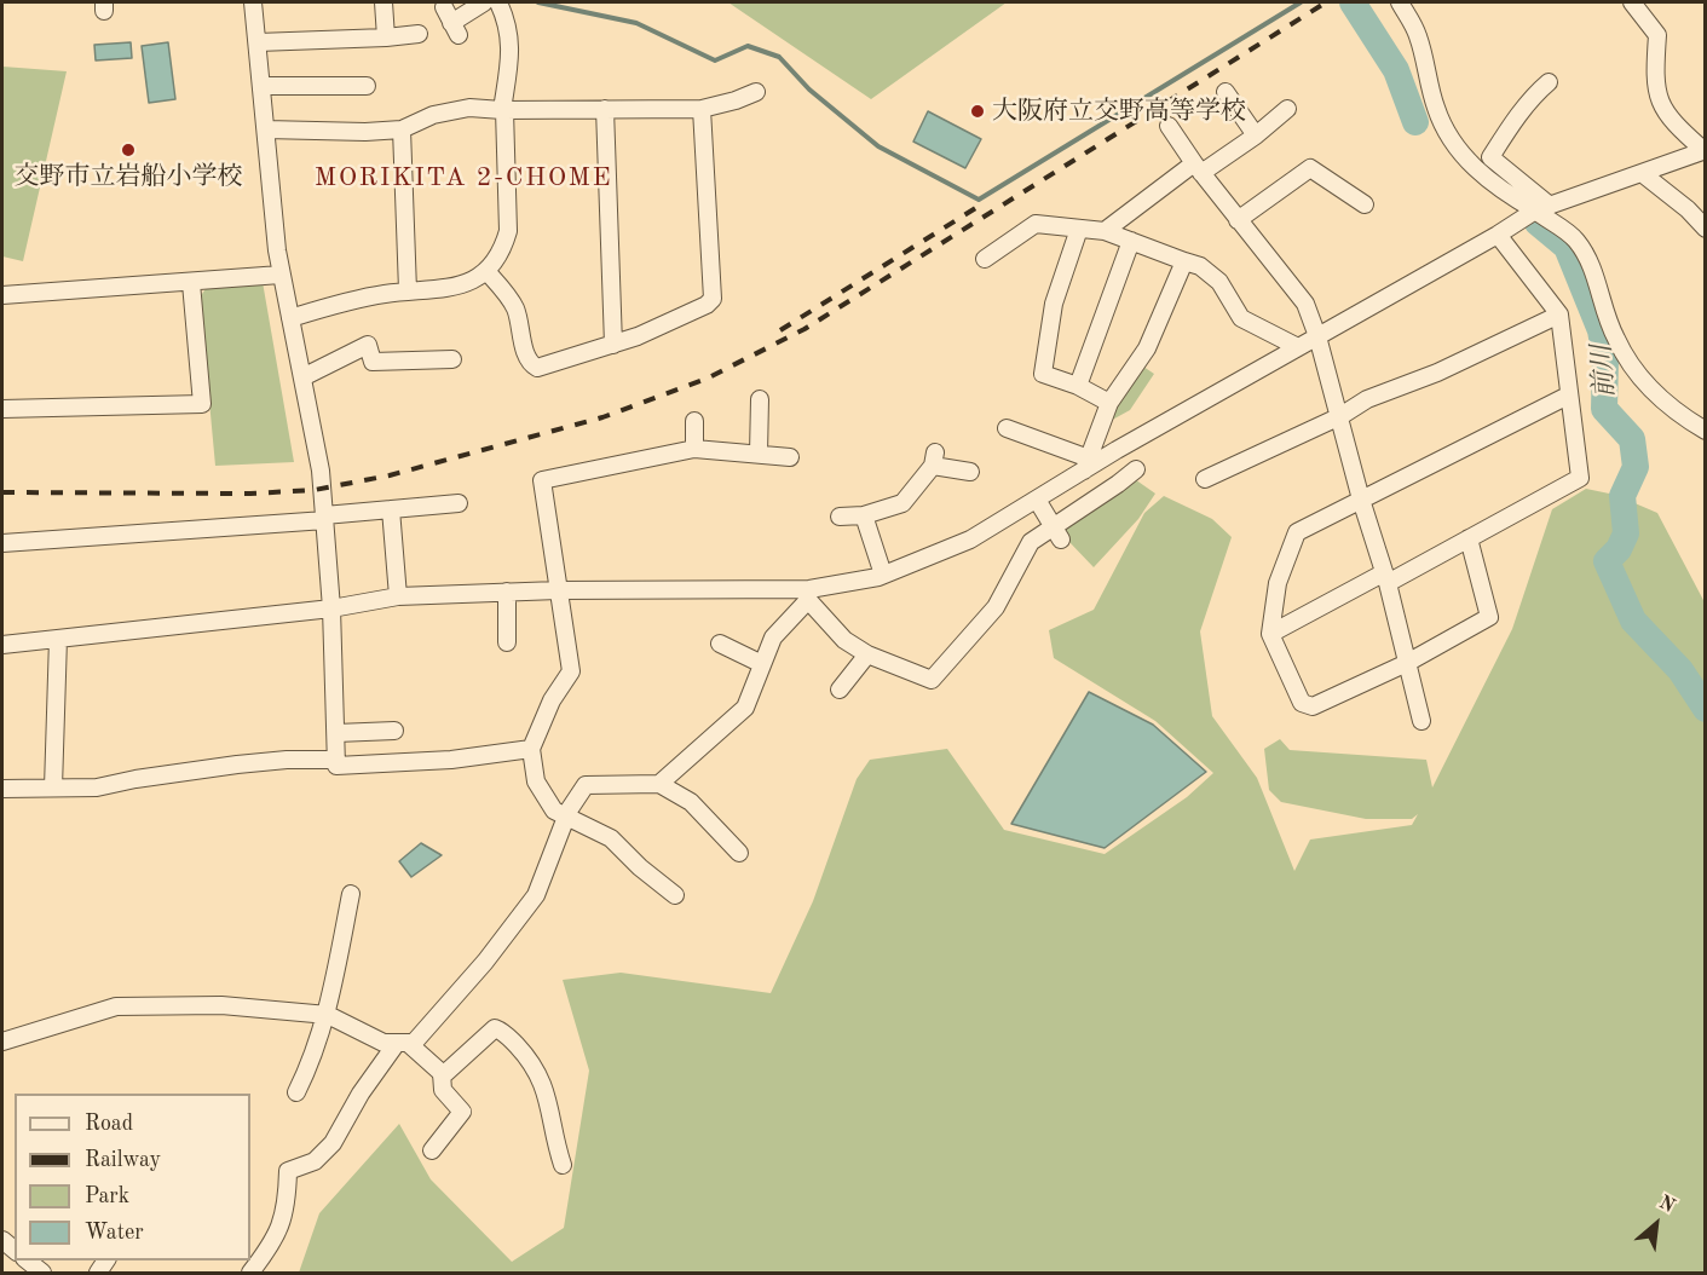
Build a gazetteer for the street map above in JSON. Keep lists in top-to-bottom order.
{
  "districts": ["MORIKITA 2-CHOME"],
  "water": ["前川"],
  "places": ["大阪府立交野高等学校", "交野市立岩船小学校"],
  "legend": [
    "Road",
    "Railway",
    "Park",
    "Water"
  ],
  "north": "top right"
}
